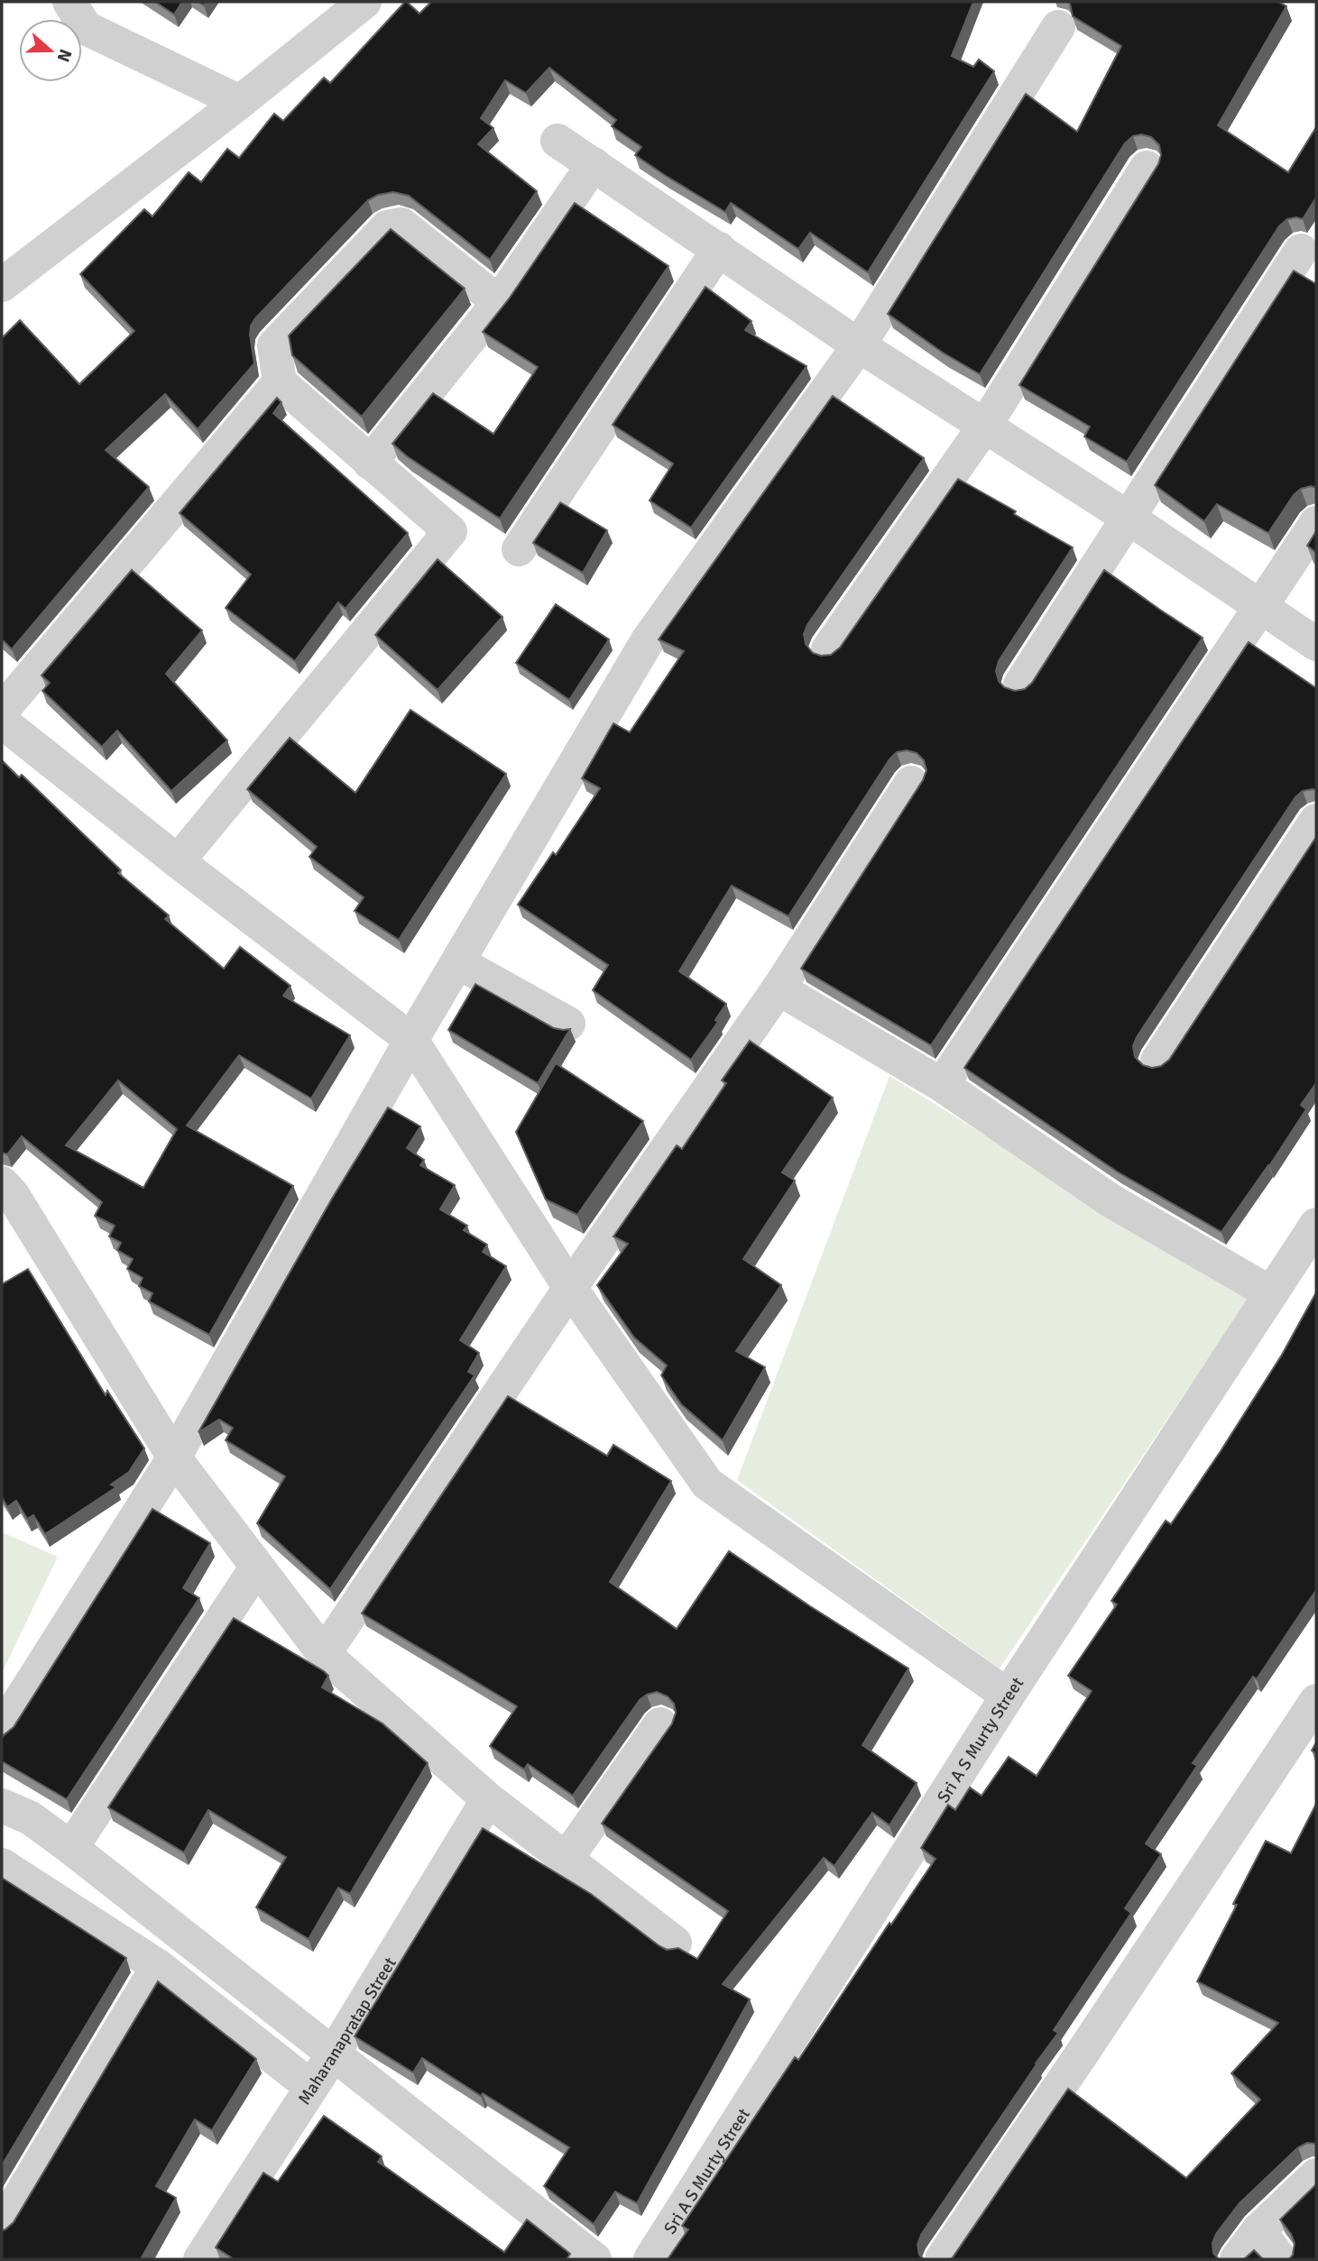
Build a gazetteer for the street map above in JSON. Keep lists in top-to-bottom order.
{
  "streets": {
    "street": ["Sri A S Murty Street", "Maharanapratap Street"]
  },
  "north": "right"
}
